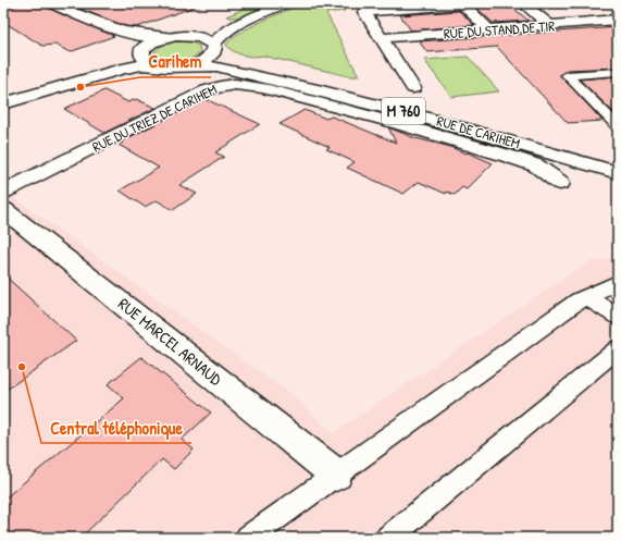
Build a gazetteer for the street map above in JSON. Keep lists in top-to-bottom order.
{
  "streets": {
    "street": [
      "RUE DU STAND DE TIR",
      "M 760",
      "RUE DU TRIEZ DE CARIHEM",
      "RUE DE CARIHEM",
      "RUE MARCEL ARNAUD"
    ]
  },
  "places": ["Carihem", "Central téléphonique"]
}
